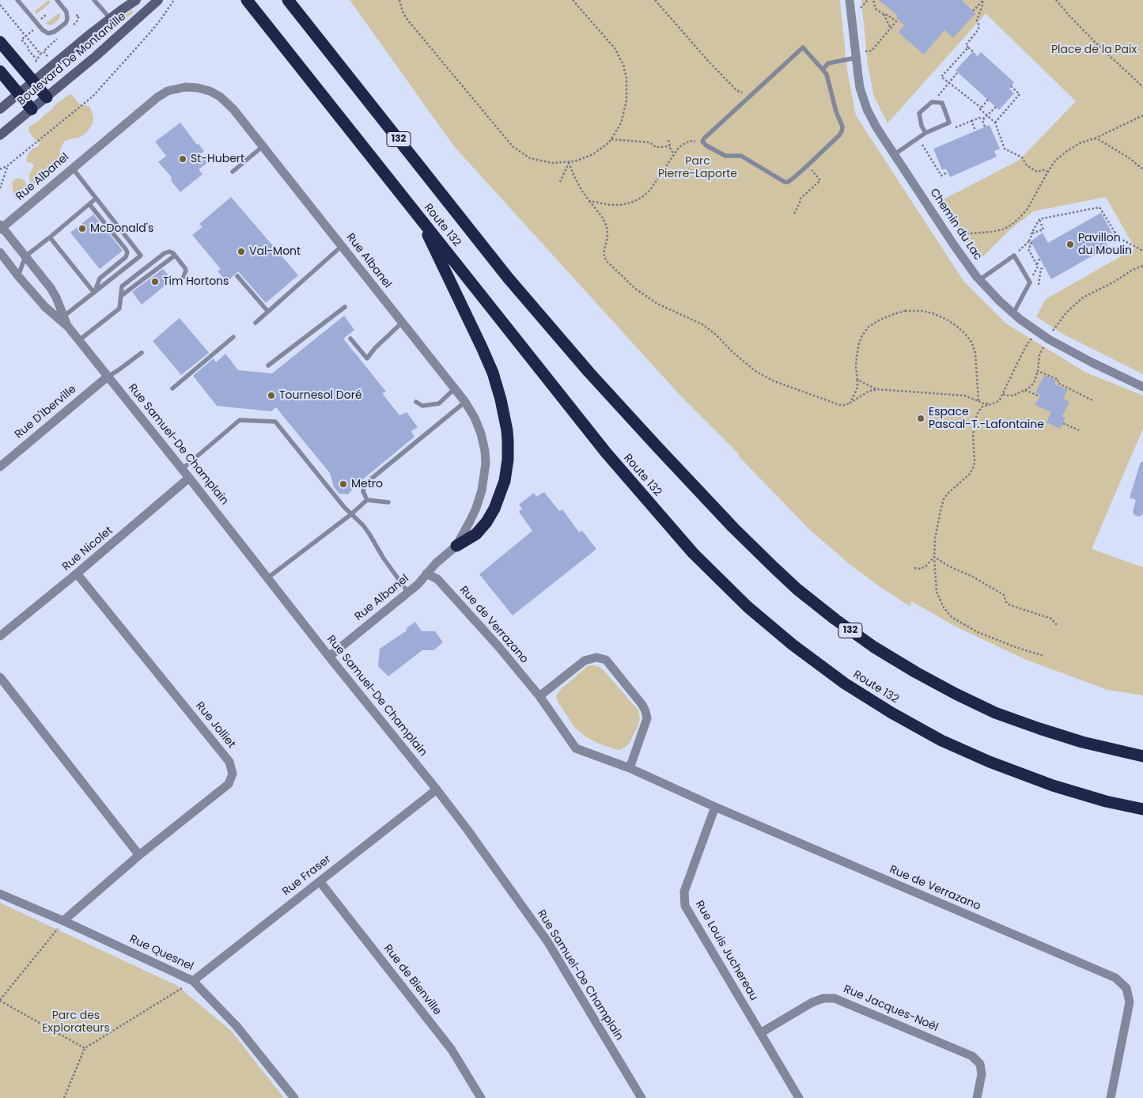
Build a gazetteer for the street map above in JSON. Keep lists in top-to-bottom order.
{
  "streets": {
    "highway": ["132", "Route 132"],
    "street": [
      "Boulevard De Montarville",
      "Rue Albanel",
      "Chemin du Lac",
      "Rue D'Iberville",
      "Rue Samuel-De Champlain",
      "Rue Nicolet",
      "Rue de Verrazano",
      "Rue Jolliet",
      "Rue Fraser",
      "Rue Louis Juchereau",
      "Rue Quesnel",
      "Rue de Bienville",
      "Rue Jacques-Noël"
    ]
  },
  "crossings": [
    ["Rue Albanel", "Rue Samuel-De Champlain"],
    ["Rue Albanel", "Rue de Verrazano"],
    ["Rue D'Iberville", "Rue Samuel-De Champlain"],
    ["Rue Samuel-De Champlain", "Rue Nicolet"],
    ["Rue Samuel-De Champlain", "Rue Fraser"],
    ["Rue Nicolet", "Rue Jolliet"],
    ["Rue de Verrazano", "Rue Louis Juchereau"],
    ["Rue Jolliet", "Rue Quesnel"],
    ["Rue Fraser", "Rue Quesnel"],
    ["Rue Fraser", "Rue de Bienville"],
    ["Rue Louis Juchereau", "Rue Jacques-Noël"]
  ],
  "parks": ["Place de la Paix", "Parc Pierre-Laporte", "Parc des Explorateurs"],
  "places": [
    "St-Hubert",
    "McDonald's",
    "Pavillon du Moulin",
    "Val-Mont",
    "Tim Hortons",
    "Tournesol Doré",
    "Espace Pascal-T.-Lafontaine",
    "Metro"
  ]
}
